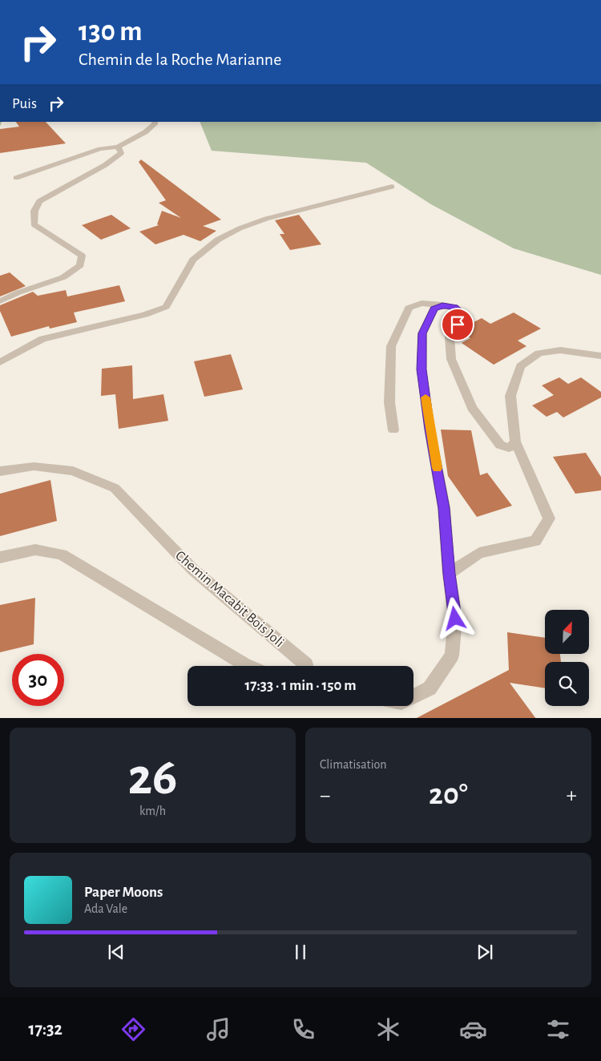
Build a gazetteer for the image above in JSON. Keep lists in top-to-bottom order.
{
  "streets": {
    "street": ["Chemin Macabit Bois Joli"]
  },
  "north": "top right",
  "page": {
    "turn": ["130 m", "Chemin de la Roche Marianne"],
    "then": "Puis",
    "limit": "30",
    "trip": "17:33 · 1 min · 150 m",
    "tile": [
      ["26", "km/h"],
      "Climatisation"
    ],
    "heat": ["−", "20°", "+"],
    "song": ["Paper Moons", "Ada Vale"],
    "tabs": "17:32"
  }
}
